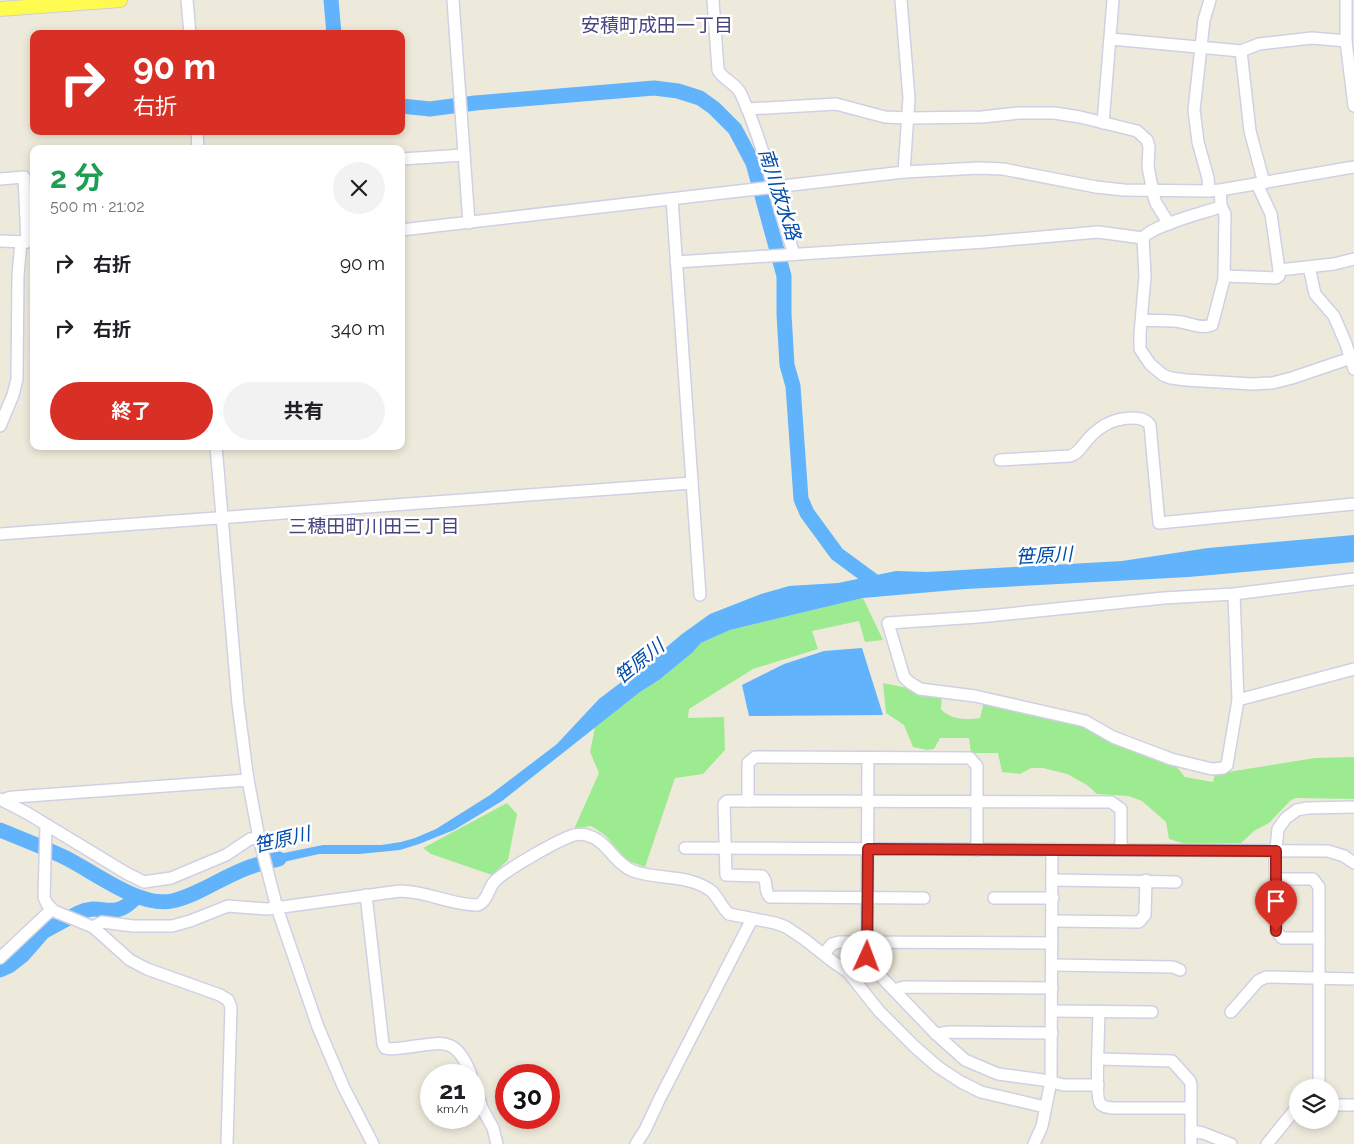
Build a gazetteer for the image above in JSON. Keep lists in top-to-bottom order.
{
  "districts": ["安積町成田一丁目", "三穂田町川田三丁目"],
  "water": ["南川放水路", "笹原川"],
  "page": {
    "turn": ["90 m", "右折"],
    "heading": ["2 分", "500 m · 21:02"],
    "list": [
      {
        "name": "右折",
        "value": "90 m"
      },
      {
        "name": "右折",
        "value": "340 m"
      }
    ],
    "buttons": ["終了", "共有"],
    "speed": "21 km/h",
    "limit": "30"
  }
}
